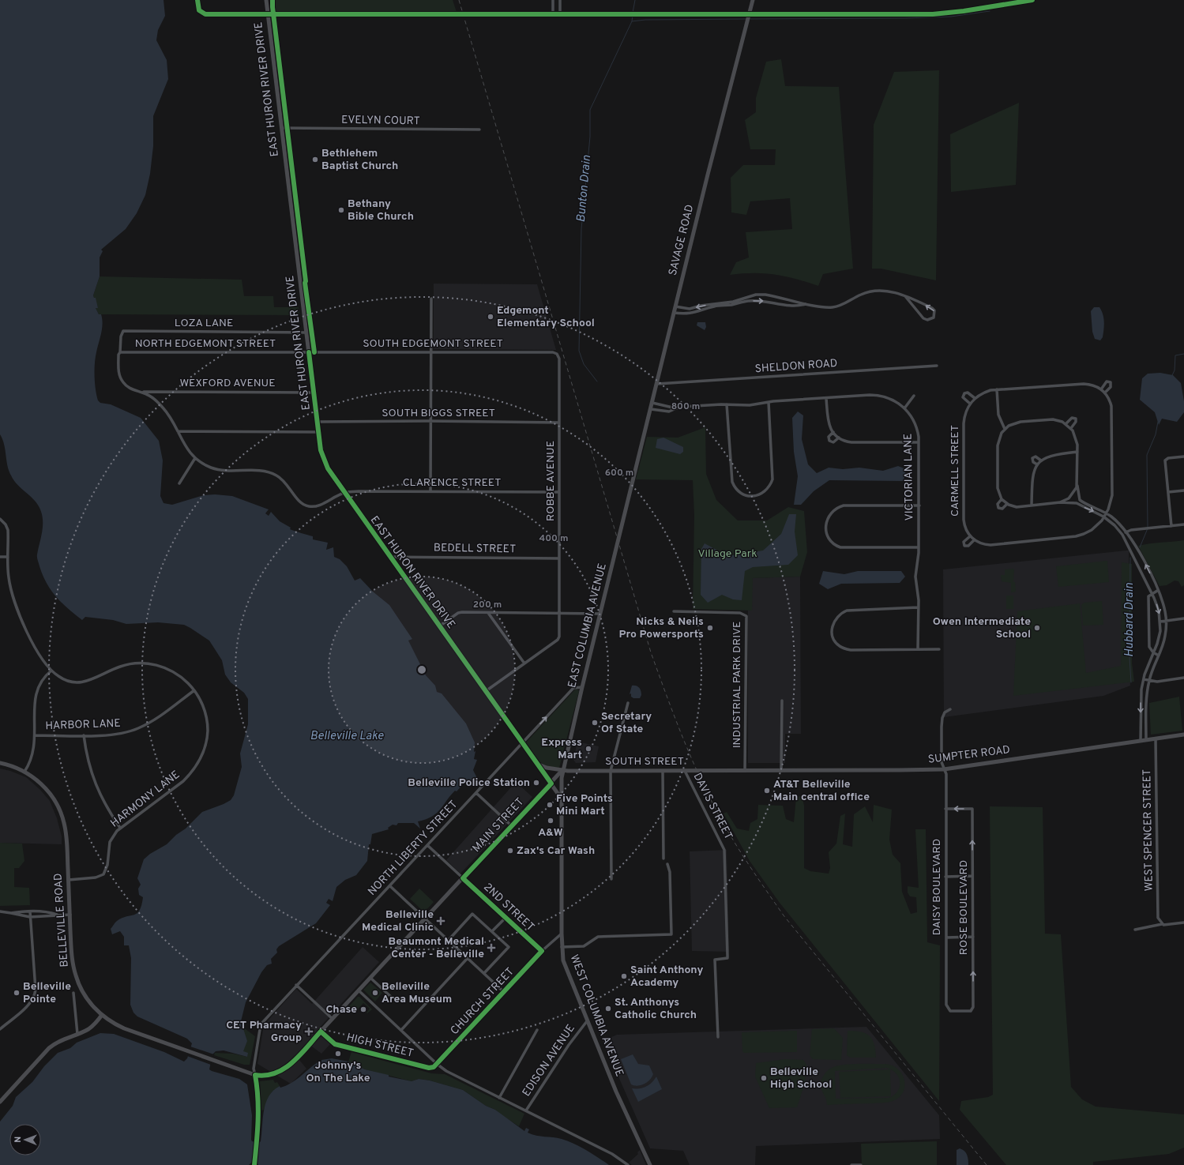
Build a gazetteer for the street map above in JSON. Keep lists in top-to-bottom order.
{
  "streets": {
    "main road": [
      "EAST HURON RIVER DRIVE",
      "SAVAGE ROAD",
      "EAST COLUMBIA AVENUE",
      "SUMPTER ROAD",
      "SOUTH STREET",
      "MAIN STREET",
      "BELLEVILLE ROAD",
      "WEST COLUMBIA AVENUE"
    ],
    "street": [
      "EVELYN COURT",
      "LOZA LANE",
      "NORTH EDGEMONT STREET",
      "SOUTH EDGEMONT STREET",
      "SHELDON ROAD",
      "WEXFORD AVENUE",
      "SOUTH BIGGS STREET",
      "CARMELL STREET",
      "VICTORIAN LANE",
      "ROBBE AVENUE",
      "CLARENCE STREET",
      "BEDELL STREET",
      "INDUSTRIAL PARK DRIVE",
      "HARBOR LANE",
      "HARMONY LANE",
      "DAVIS STREET",
      "WEST SPENCER STREET",
      "NORTH LIBERTY STREET",
      "DAISY BOULEVARD",
      "2ND STREET",
      "ROSE BOULEVARD",
      "CHURCH STREET",
      "HIGH STREET",
      "EDISON AVENUE"
    ]
  },
  "crossings": [
    ["EAST HURON RIVER DRIVE", "EVELYN COURT"],
    ["EAST HURON RIVER DRIVE", "LOZA LANE"],
    ["EAST HURON RIVER DRIVE", "NORTH EDGEMONT STREET"],
    ["EAST HURON RIVER DRIVE", "SOUTH EDGEMONT STREET"],
    ["EAST HURON RIVER DRIVE", "WEXFORD AVENUE"],
    ["EAST HURON RIVER DRIVE", "SOUTH BIGGS STREET"],
    ["EAST HURON RIVER DRIVE", "ROBBE AVENUE"],
    ["EAST HURON RIVER DRIVE", "CLARENCE STREET"],
    ["EAST HURON RIVER DRIVE", "BEDELL STREET"],
    ["EAST HURON RIVER DRIVE", "SOUTH STREET"],
    ["EAST HURON RIVER DRIVE", "MAIN STREET"],
    ["EAST HURON RIVER DRIVE", "NORTH LIBERTY STREET"],
    ["EAST HURON RIVER DRIVE", "WEST COLUMBIA AVENUE"],
    ["SAVAGE ROAD", "SHELDON ROAD"],
    ["SAVAGE ROAD", "VICTORIAN LANE"],
    ["SAVAGE ROAD", "EAST COLUMBIA AVENUE"],
    ["LOZA LANE", "NORTH EDGEMONT STREET"],
    ["LOZA LANE", "WEXFORD AVENUE"],
    ["LOZA LANE", "CLARENCE STREET"],
    ["NORTH EDGEMONT STREET", "SOUTH EDGEMONT STREET"],
    ["SOUTH EDGEMONT STREET", "ROBBE AVENUE"],
    ["SOUTH BIGGS STREET", "ROBBE AVENUE"],
    ["ROBBE AVENUE", "CLARENCE STREET"],
    ["ROBBE AVENUE", "BEDELL STREET"],
    ["EAST COLUMBIA AVENUE", "SOUTH STREET"],
    ["EAST COLUMBIA AVENUE", "MAIN STREET"],
    ["EAST COLUMBIA AVENUE", "NORTH LIBERTY STREET"],
    ["EAST COLUMBIA AVENUE", "WEST COLUMBIA AVENUE"],
    ["INDUSTRIAL PARK DRIVE", "SOUTH STREET"],
    ["HARBOR LANE", "HARMONY LANE"],
    ["SUMPTER ROAD", "SOUTH STREET"],
    ["SUMPTER ROAD", "WEST SPENCER STREET"],
    ["SUMPTER ROAD", "DAISY BOULEVARD"],
    ["SOUTH STREET", "DAVIS STREET"],
    ["SOUTH STREET", "MAIN STREET"],
    ["SOUTH STREET", "WEST COLUMBIA AVENUE"],
    ["HARMONY LANE", "BELLEVILLE ROAD"],
    ["MAIN STREET", "2ND STREET"],
    ["MAIN STREET", "BELLEVILLE ROAD"],
    ["MAIN STREET", "WEST COLUMBIA AVENUE"],
    ["MAIN STREET", "HIGH STREET"],
    ["NORTH LIBERTY STREET", "2ND STREET"],
    ["NORTH LIBERTY STREET", "BELLEVILLE ROAD"],
    ["DAISY BOULEVARD", "ROSE BOULEVARD"],
    ["2ND STREET", "CHURCH STREET"],
    ["CHURCH STREET", "WEST COLUMBIA AVENUE"],
    ["CHURCH STREET", "HIGH STREET"],
    ["WEST COLUMBIA AVENUE", "EDISON AVENUE"]
  ],
  "water": ["Bunton Drain", "Hubbard Drain", "Belleville Lake"],
  "parks": ["Village Park"],
  "places": {
    "other": [
      "Bethlehem Baptist Church",
      "Bethany Bible Church",
      "Edgemont Elementary School",
      "Nicks & Neils Pro Powersports",
      "Owen Intermediate School",
      "Secretary Of State",
      "Express Mart",
      "Belleville Police Station",
      "AT&T Belleville Main central office",
      "Five Points Mini Mart",
      "A&W",
      "Zax's Car Wash",
      "Saint Anthony Academy",
      "Belleville Pointe",
      "Belleville Area Museum",
      "St. Anthonys Catholic Church",
      "Chase",
      "Johnny's On The Lake",
      "Belleville High School"
    ],
    "health": ["Belleville Medical Clinic", "Beaumont Medical Center - Belleville", "CET Pharmacy Group"]
  },
  "north": "left",
  "rings": [
    "800 m",
    "600 m",
    "400 m",
    "200 m"
  ]
}
